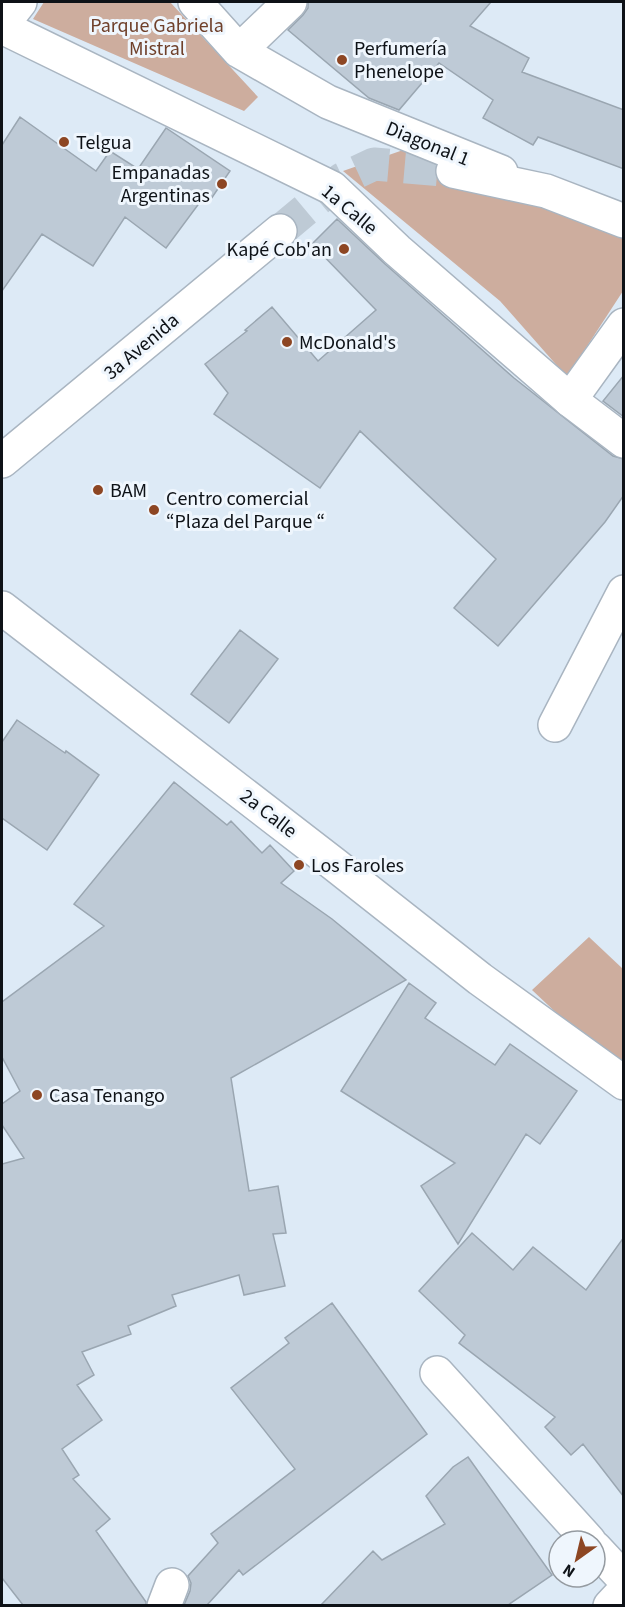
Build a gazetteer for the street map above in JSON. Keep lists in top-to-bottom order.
{
  "streets": {
    "street": [
      "Diagonal 1",
      "1a Calle",
      "3a Avenida",
      "2a Calle"
    ]
  },
  "parks": ["Parque Gabriela Mistral"],
  "places": [
    "Perfumería Phenelope",
    "Telgua",
    "Empanadas Argentinas",
    "Kapé Cob'an",
    "McDonald's",
    "BAM",
    "Centro comercial “Plaza del Parque “",
    "Los Faroles",
    "Casa Tenango"
  ],
  "north": "bottom left"
}
